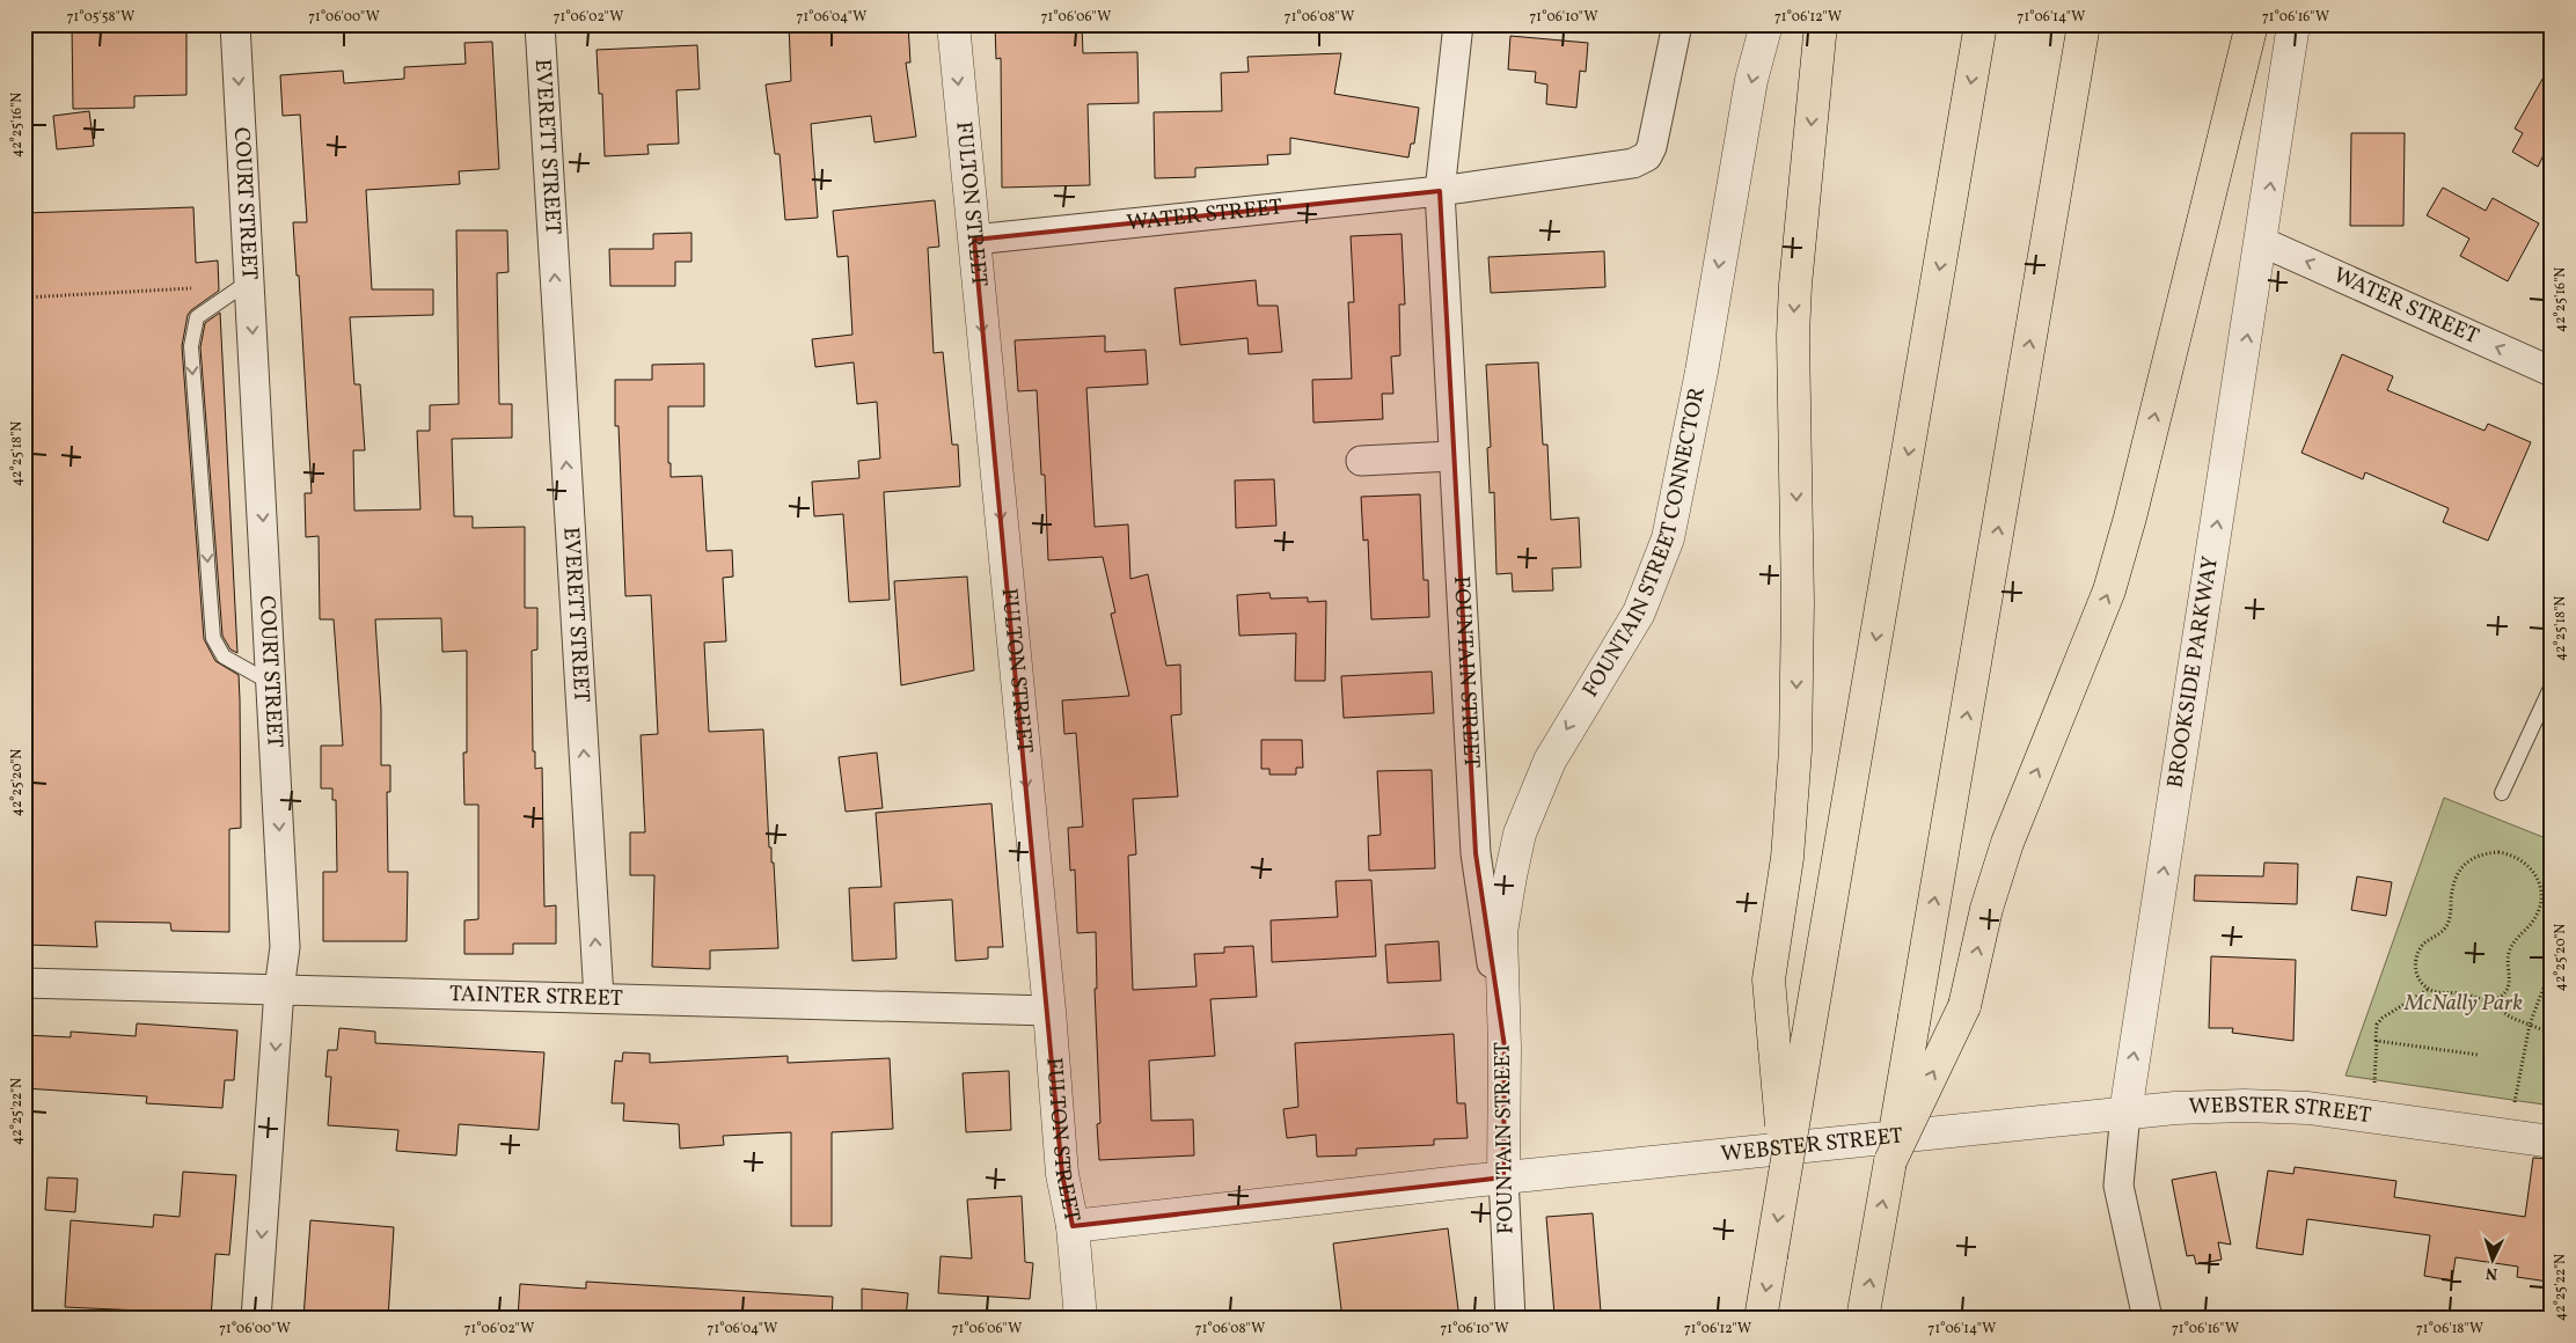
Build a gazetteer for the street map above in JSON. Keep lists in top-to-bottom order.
{
  "streets": {
    "street": [
      "EVERETT STREET",
      "COURT STREET",
      "FULTON STREET",
      "WATER STREET",
      "FOUNTAIN STREET CONNECTOR",
      "FOUNTAIN STREET",
      "BROOKSIDE PARKWAY",
      "TAINTER STREET",
      "WEBSTER STREET"
    ]
  },
  "crossings": [
    ["EVERETT STREET", "TAINTER STREET"],
    ["COURT STREET", "TAINTER STREET"],
    ["FULTON STREET", "WATER STREET"],
    ["FULTON STREET", "TAINTER STREET"],
    ["FULTON STREET", "WEBSTER STREET"],
    ["WATER STREET", "FOUNTAIN STREET"],
    ["WATER STREET", "BROOKSIDE PARKWAY"],
    ["FOUNTAIN STREET CONNECTOR", "FOUNTAIN STREET"],
    ["FOUNTAIN STREET", "WEBSTER STREET"],
    ["BROOKSIDE PARKWAY", "WEBSTER STREET"]
  ],
  "one_way": [
    "EVERETT STREET",
    "COURT STREET",
    "FULTON STREET",
    "FOUNTAIN STREET CONNECTOR",
    "BROOKSIDE PARKWAY"
  ],
  "parks": ["McNally Park"],
  "north": "bottom",
  "coordinates": [
    "71°05'58\"W",
    "71°06'00\"W",
    "71°06'02\"W",
    "71°06'04\"W",
    "71°06'06\"W",
    "71°06'08\"W",
    "71°06'10\"W",
    "71°06'12\"W",
    "71°06'14\"W",
    "71°06'16\"W",
    "42°25'16\"N",
    "42°25'18\"N",
    "42°25'20\"N",
    "42°25'22\"N",
    "71°06'18\"W"
  ]
}
